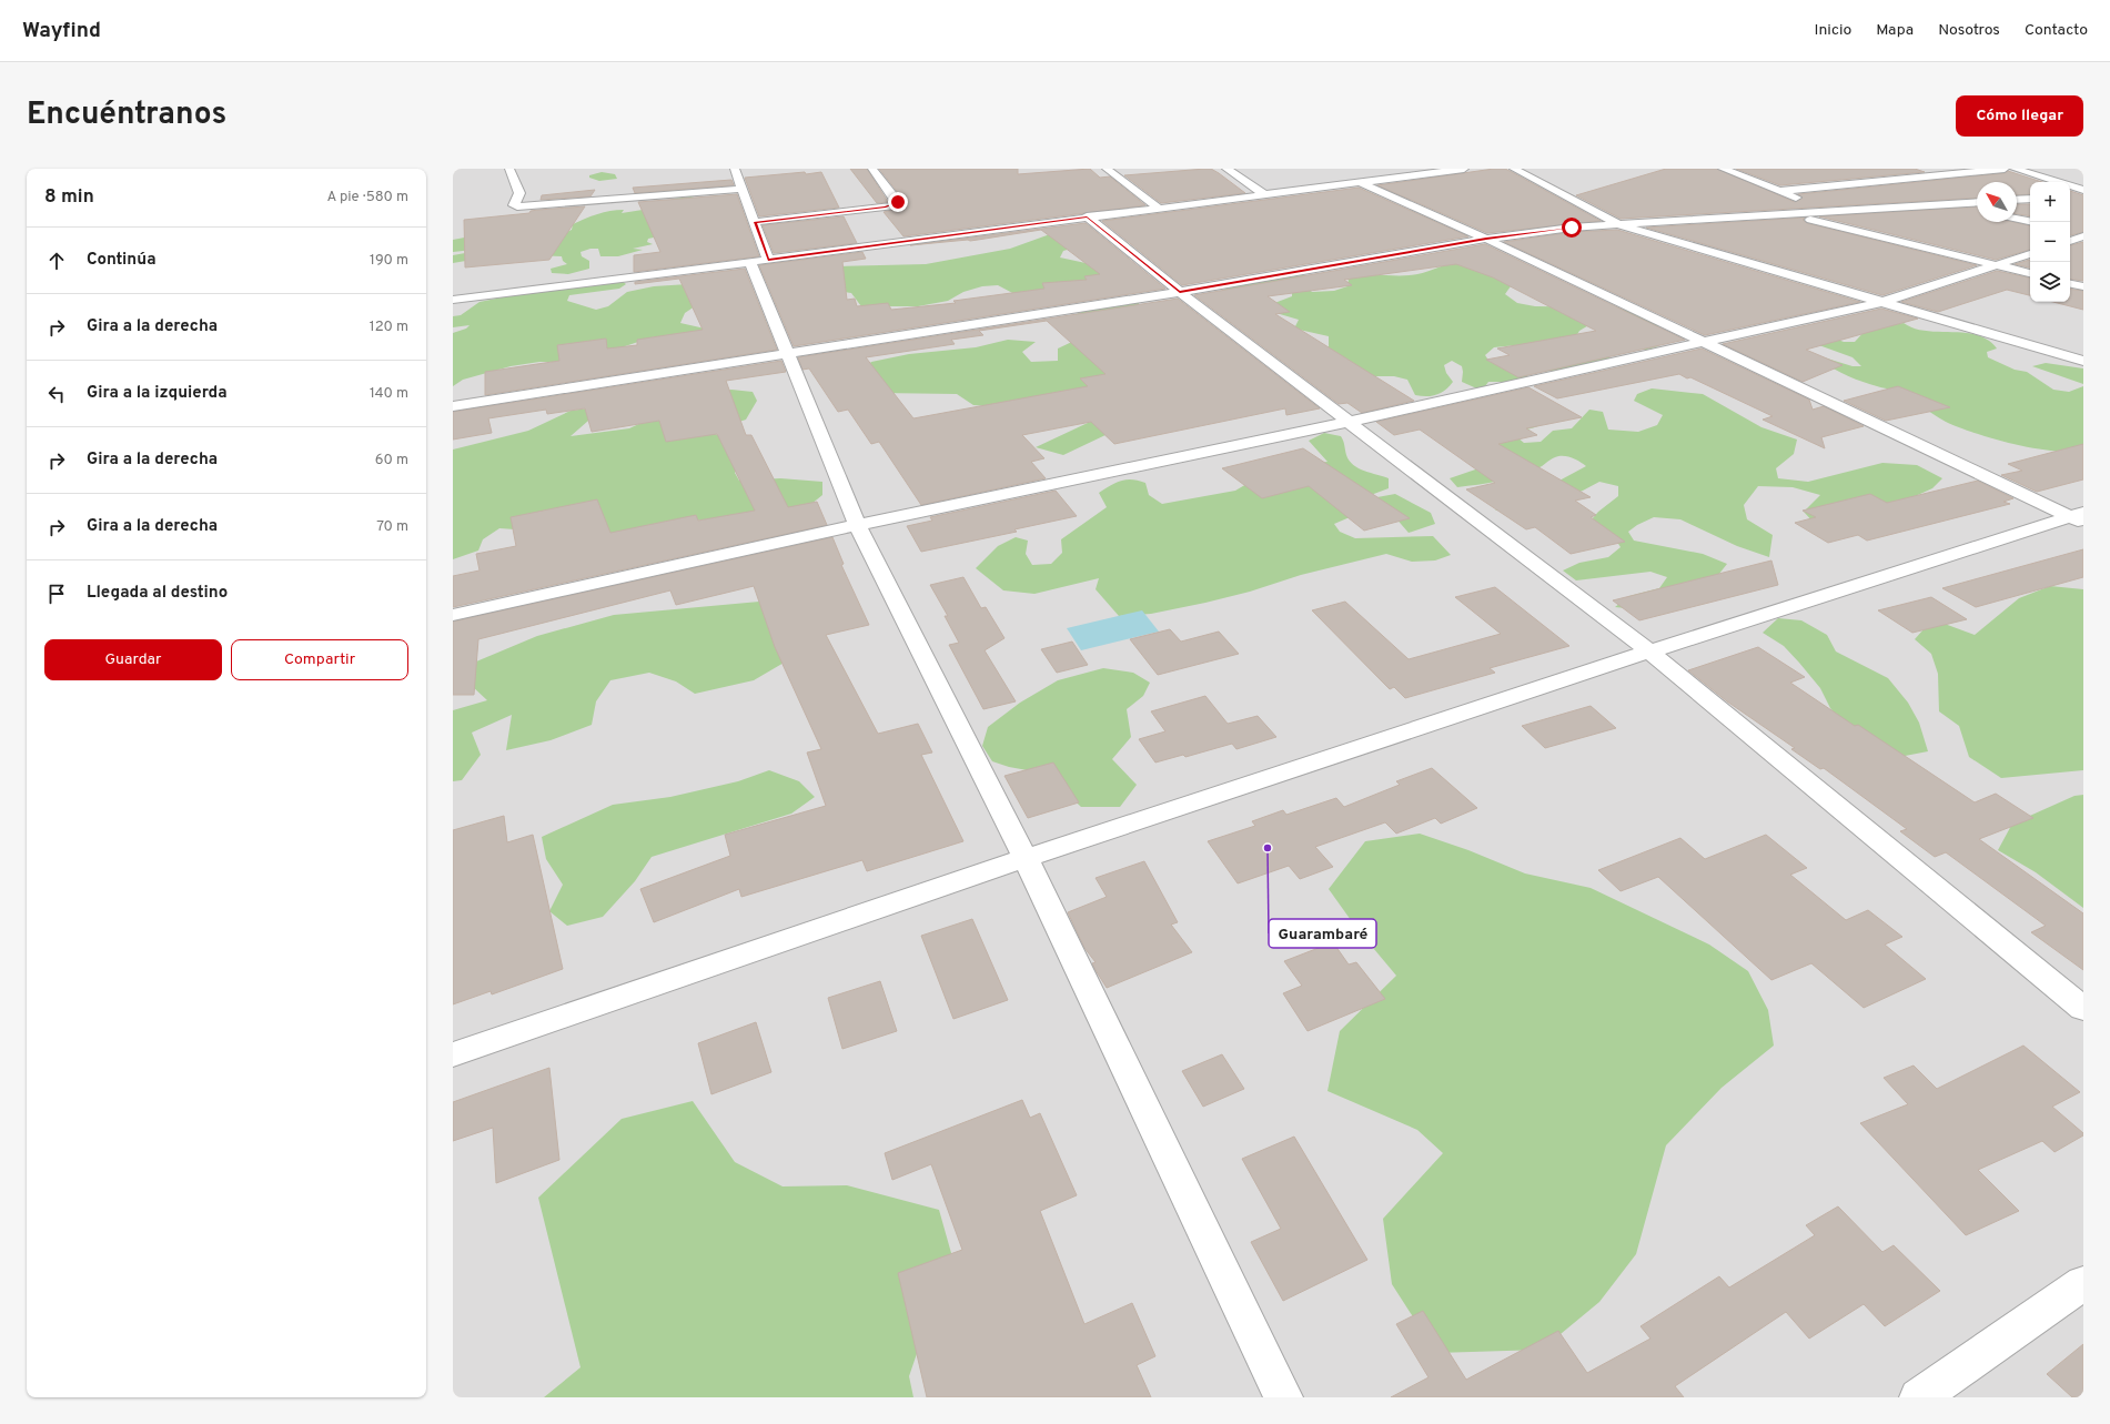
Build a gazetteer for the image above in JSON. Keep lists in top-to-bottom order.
{
  "places": ["Guarambaré"],
  "north": "top left",
  "page": {
    "header": "Wayfind",
    "nav": [
      "Inicio",
      "Mapa",
      "Nosotros",
      "Contacto"
    ],
    "title": "Encuéntranos",
    "buttons": [
      "Cómo llegar",
      ["Guardar", "Compartir"]
    ],
    "heading": ["8 min", "A pie · 580 m"],
    "map_buttons": ["+", "−"],
    "list": [
      ["Continúa", "190 m"],
      ["Gira a la derecha", "120 m"],
      ["Gira a la izquierda", "140 m"],
      ["Gira a la derecha", "60 m"],
      ["Gira a la derecha", "70 m"],
      "Llegada al destino"
    ]
  }
}
